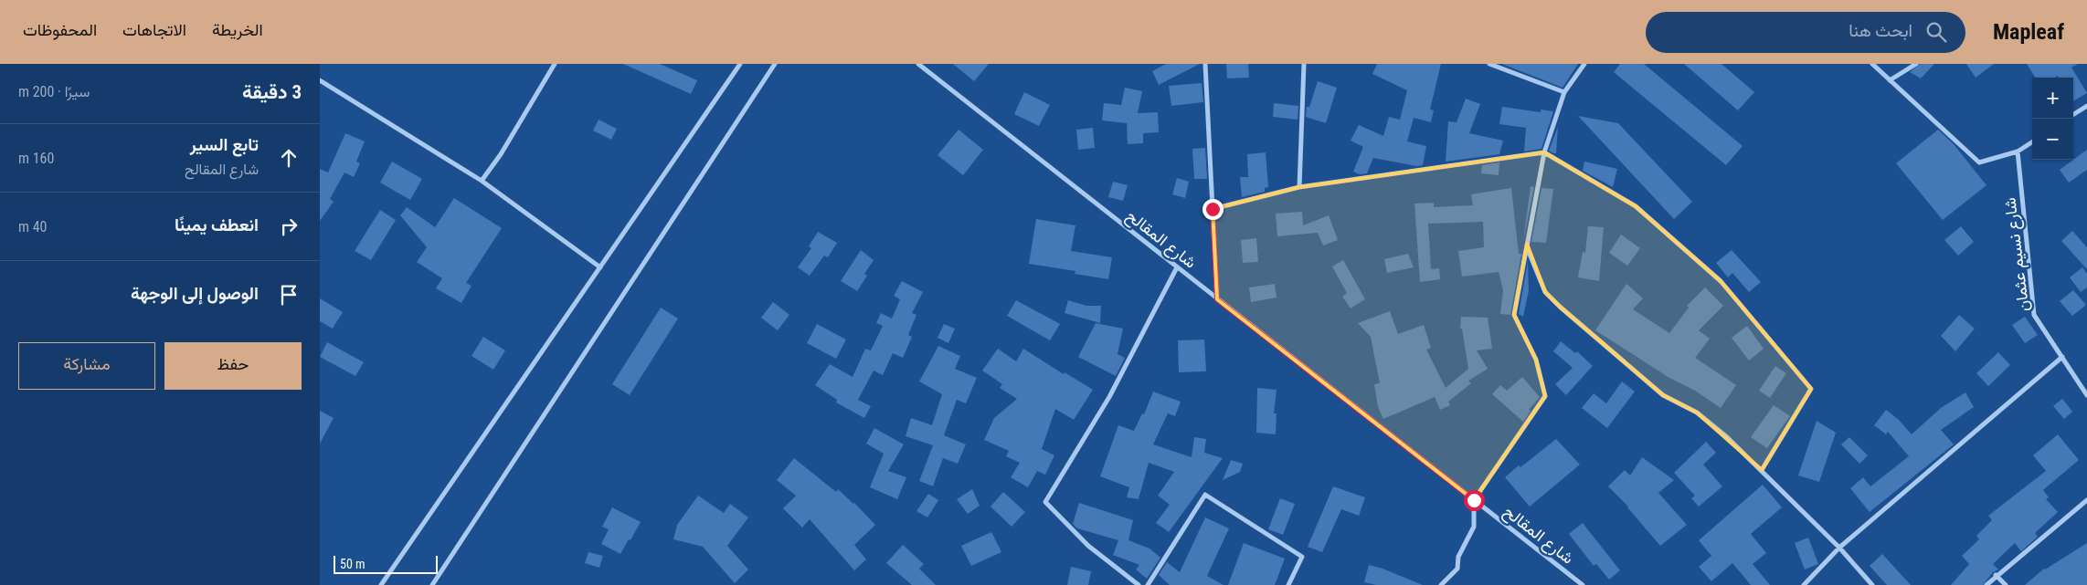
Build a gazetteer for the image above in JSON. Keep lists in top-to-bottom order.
{
  "streets": {
    "street": ["شارع المقالح", "شارع نسيم عثمان"]
  },
  "scale_bar": "50 m",
  "page": {
    "header": "Mapleaf",
    "search": "ابحث هنا",
    "nav": ["الخريطة", "الاتجاهات", "المحفوظات"],
    "heading": ["3 دقيقة", "سيرًا · 200 m"],
    "map_buttons": ["+", "−"],
    "list": [
      ["تابع السير", "شارع المقالح", "160 m"],
      ["انعطف يمينًا", "40 m"],
      "الوصول إلى الوجهة"
    ],
    "buttons": ["حفظ", "مشاركة"],
    "scale": "50 m"
  }
}
